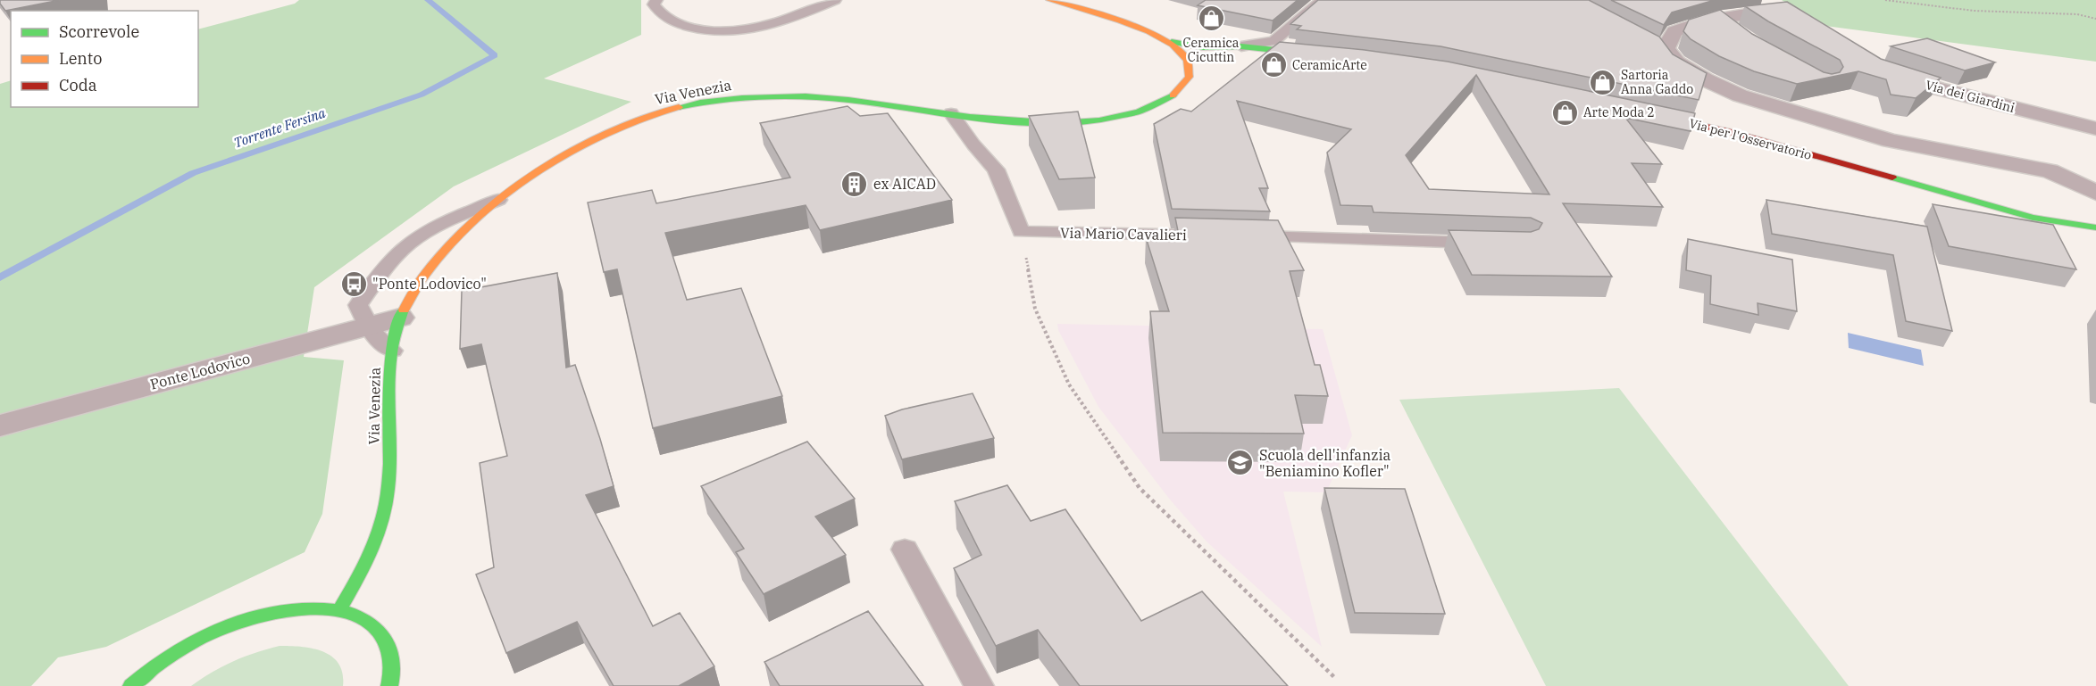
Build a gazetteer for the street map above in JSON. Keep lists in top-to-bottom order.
{
  "streets": {
    "main road": ["Via Venezia", "Via per l'Osservatorio"],
    "street": ["Via dei Giardini", "Ponte Lodovico"],
    "lane": ["Via Mario Cavalieri"]
  },
  "crossings": [
    ["Via Venezia", "Ponte Lodovico"]
  ],
  "water": ["Torrente Fersina"],
  "places": {
    "shop": [
      "Ceramica Cicuttin",
      "CeramicArte",
      "Sartoria Anna Gaddo",
      "Arte Moda 2"
    ],
    "building": ["ex AICAD"],
    "bus stop": ["\"Ponte Lodovico\""],
    "school or university": ["Scuola dell'infanzia \"Beniamino Kofler\""]
  },
  "legend": ["Scorrevole", "Lento", "Coda"]
}
